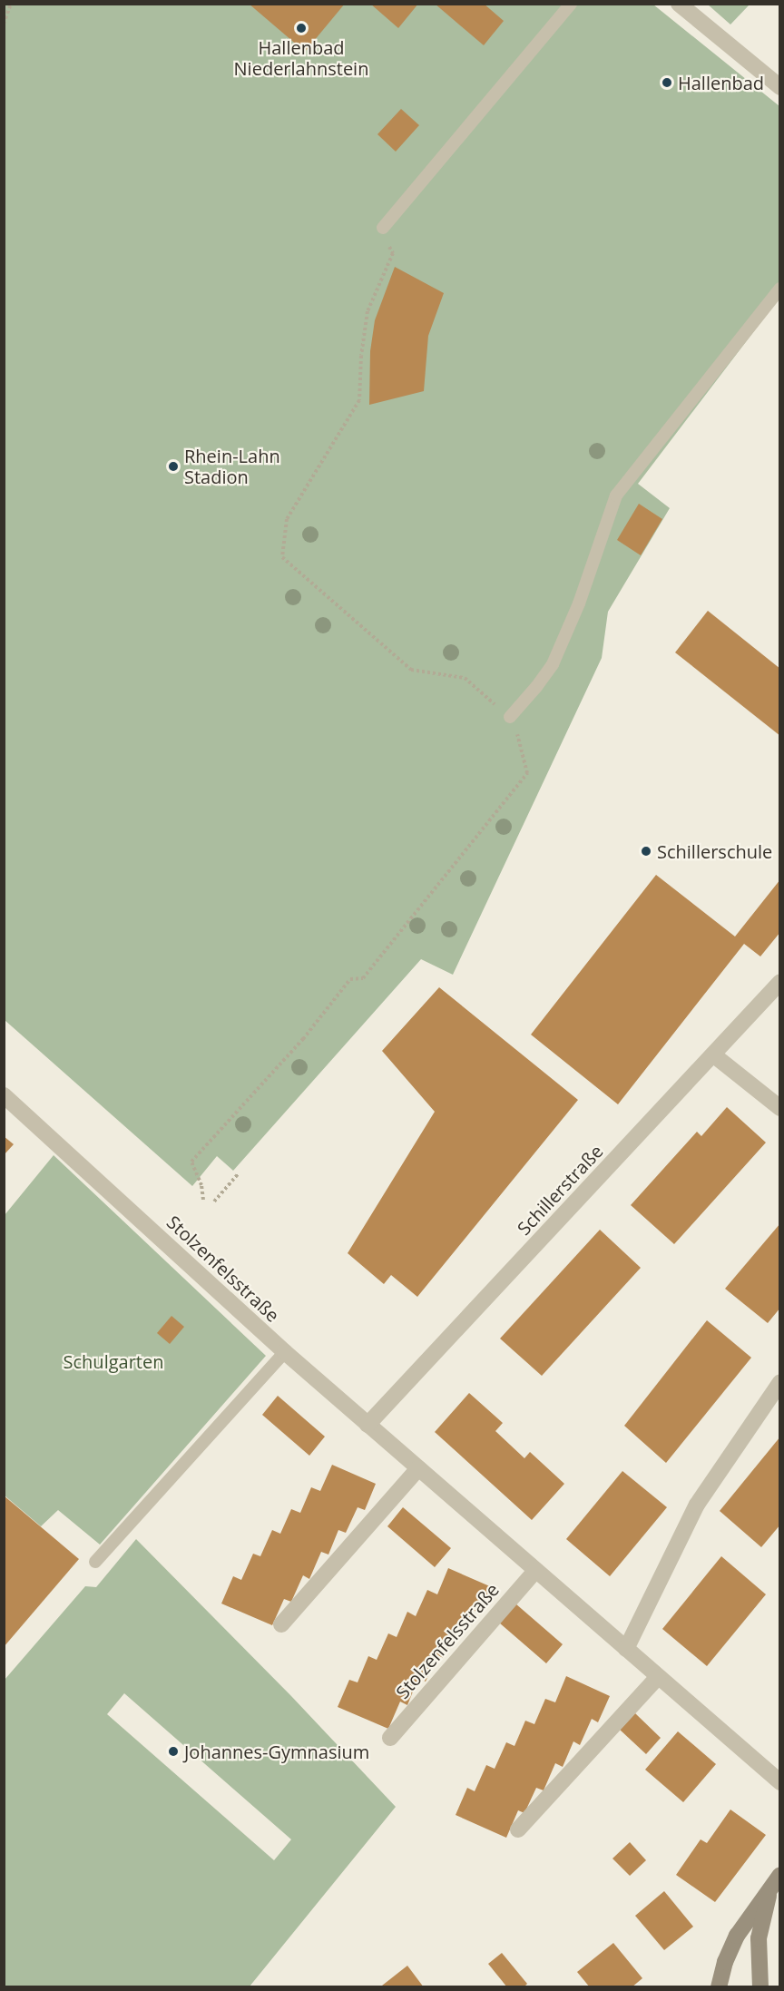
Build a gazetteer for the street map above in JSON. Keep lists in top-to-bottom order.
{
  "streets": {
    "street": ["Schillerstraße", "Stolzenfelsstraße"]
  },
  "crossings": [
    ["Schillerstraße", "Stolzenfelsstraße"]
  ],
  "parks": ["Schulgarten"],
  "places": [
    "Hallenbad Niederlahnstein",
    "Hallenbad",
    "Rhein-Lahn Stadion",
    "Schillerschule",
    "Johannes-Gymnasium"
  ]
}
